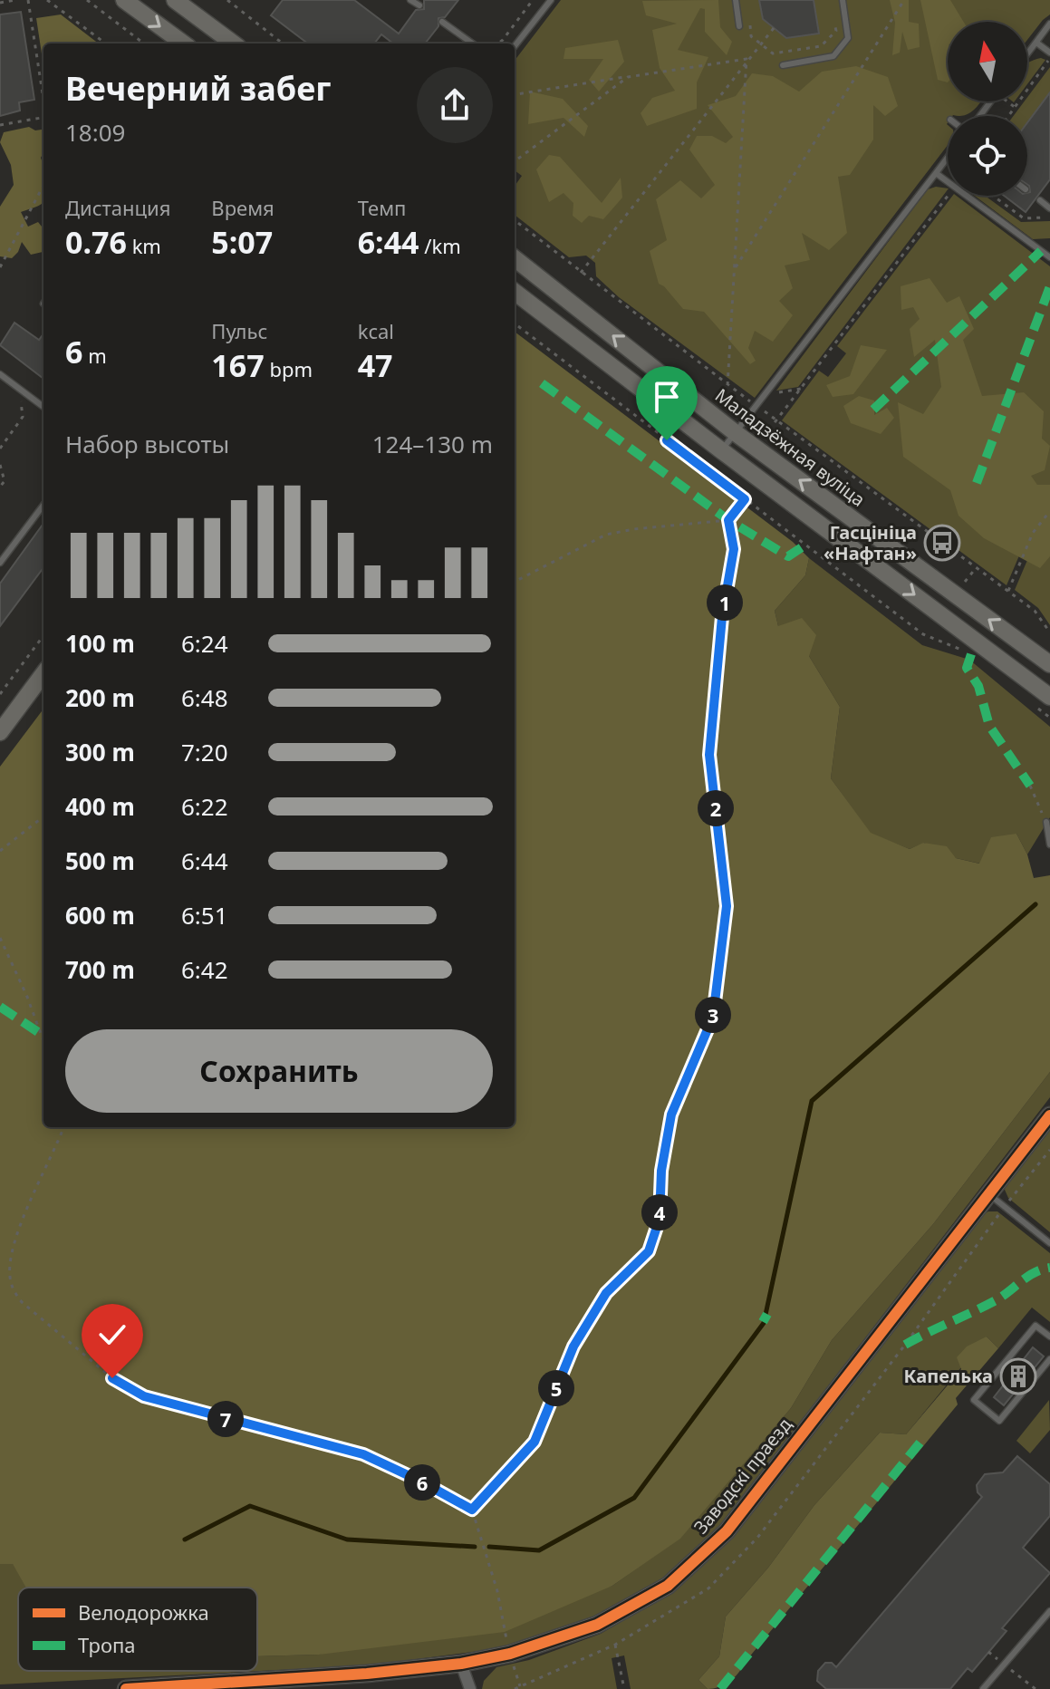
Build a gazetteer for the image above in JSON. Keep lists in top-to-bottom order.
{
  "streets": {
    "main road": ["Маладзёжная вуліца", "Заводскі праезд"]
  },
  "places": {
    "bus stop": ["Гасцініца «Нафтан»"],
    "building": ["Капелька"]
  },
  "legend": ["Велодорожка", "Тропа"],
  "north": "top",
  "page": {
    "heading": ["Вечерний забег", "18:09"],
    "stats": [
      ["Дистанция", "0.76 km"],
      ["Время", "5:07"],
      ["Темп", "6:44 /km"],
      ["6 m"],
      ["Пульс", "167 bpm"],
      ["kcal", "47"]
    ],
    "chart": ["Набор высоты", "124–130 m"],
    "pins": [
      "1",
      "2",
      "3",
      "4",
      "5",
      "7",
      "6"
    ],
    "list": [
      {
        "name": "100 m",
        "note": "6:24"
      },
      {
        "name": "200 m",
        "note": "6:48"
      },
      {
        "name": "300 m",
        "note": "7:20"
      },
      {
        "name": "400 m",
        "note": "6:22"
      },
      {
        "name": "500 m",
        "note": "6:44"
      },
      {
        "name": "600 m",
        "note": "6:51"
      },
      {
        "name": "700 m",
        "note": "6:42"
      }
    ],
    "buttons": "Сохранить"
  }
}
